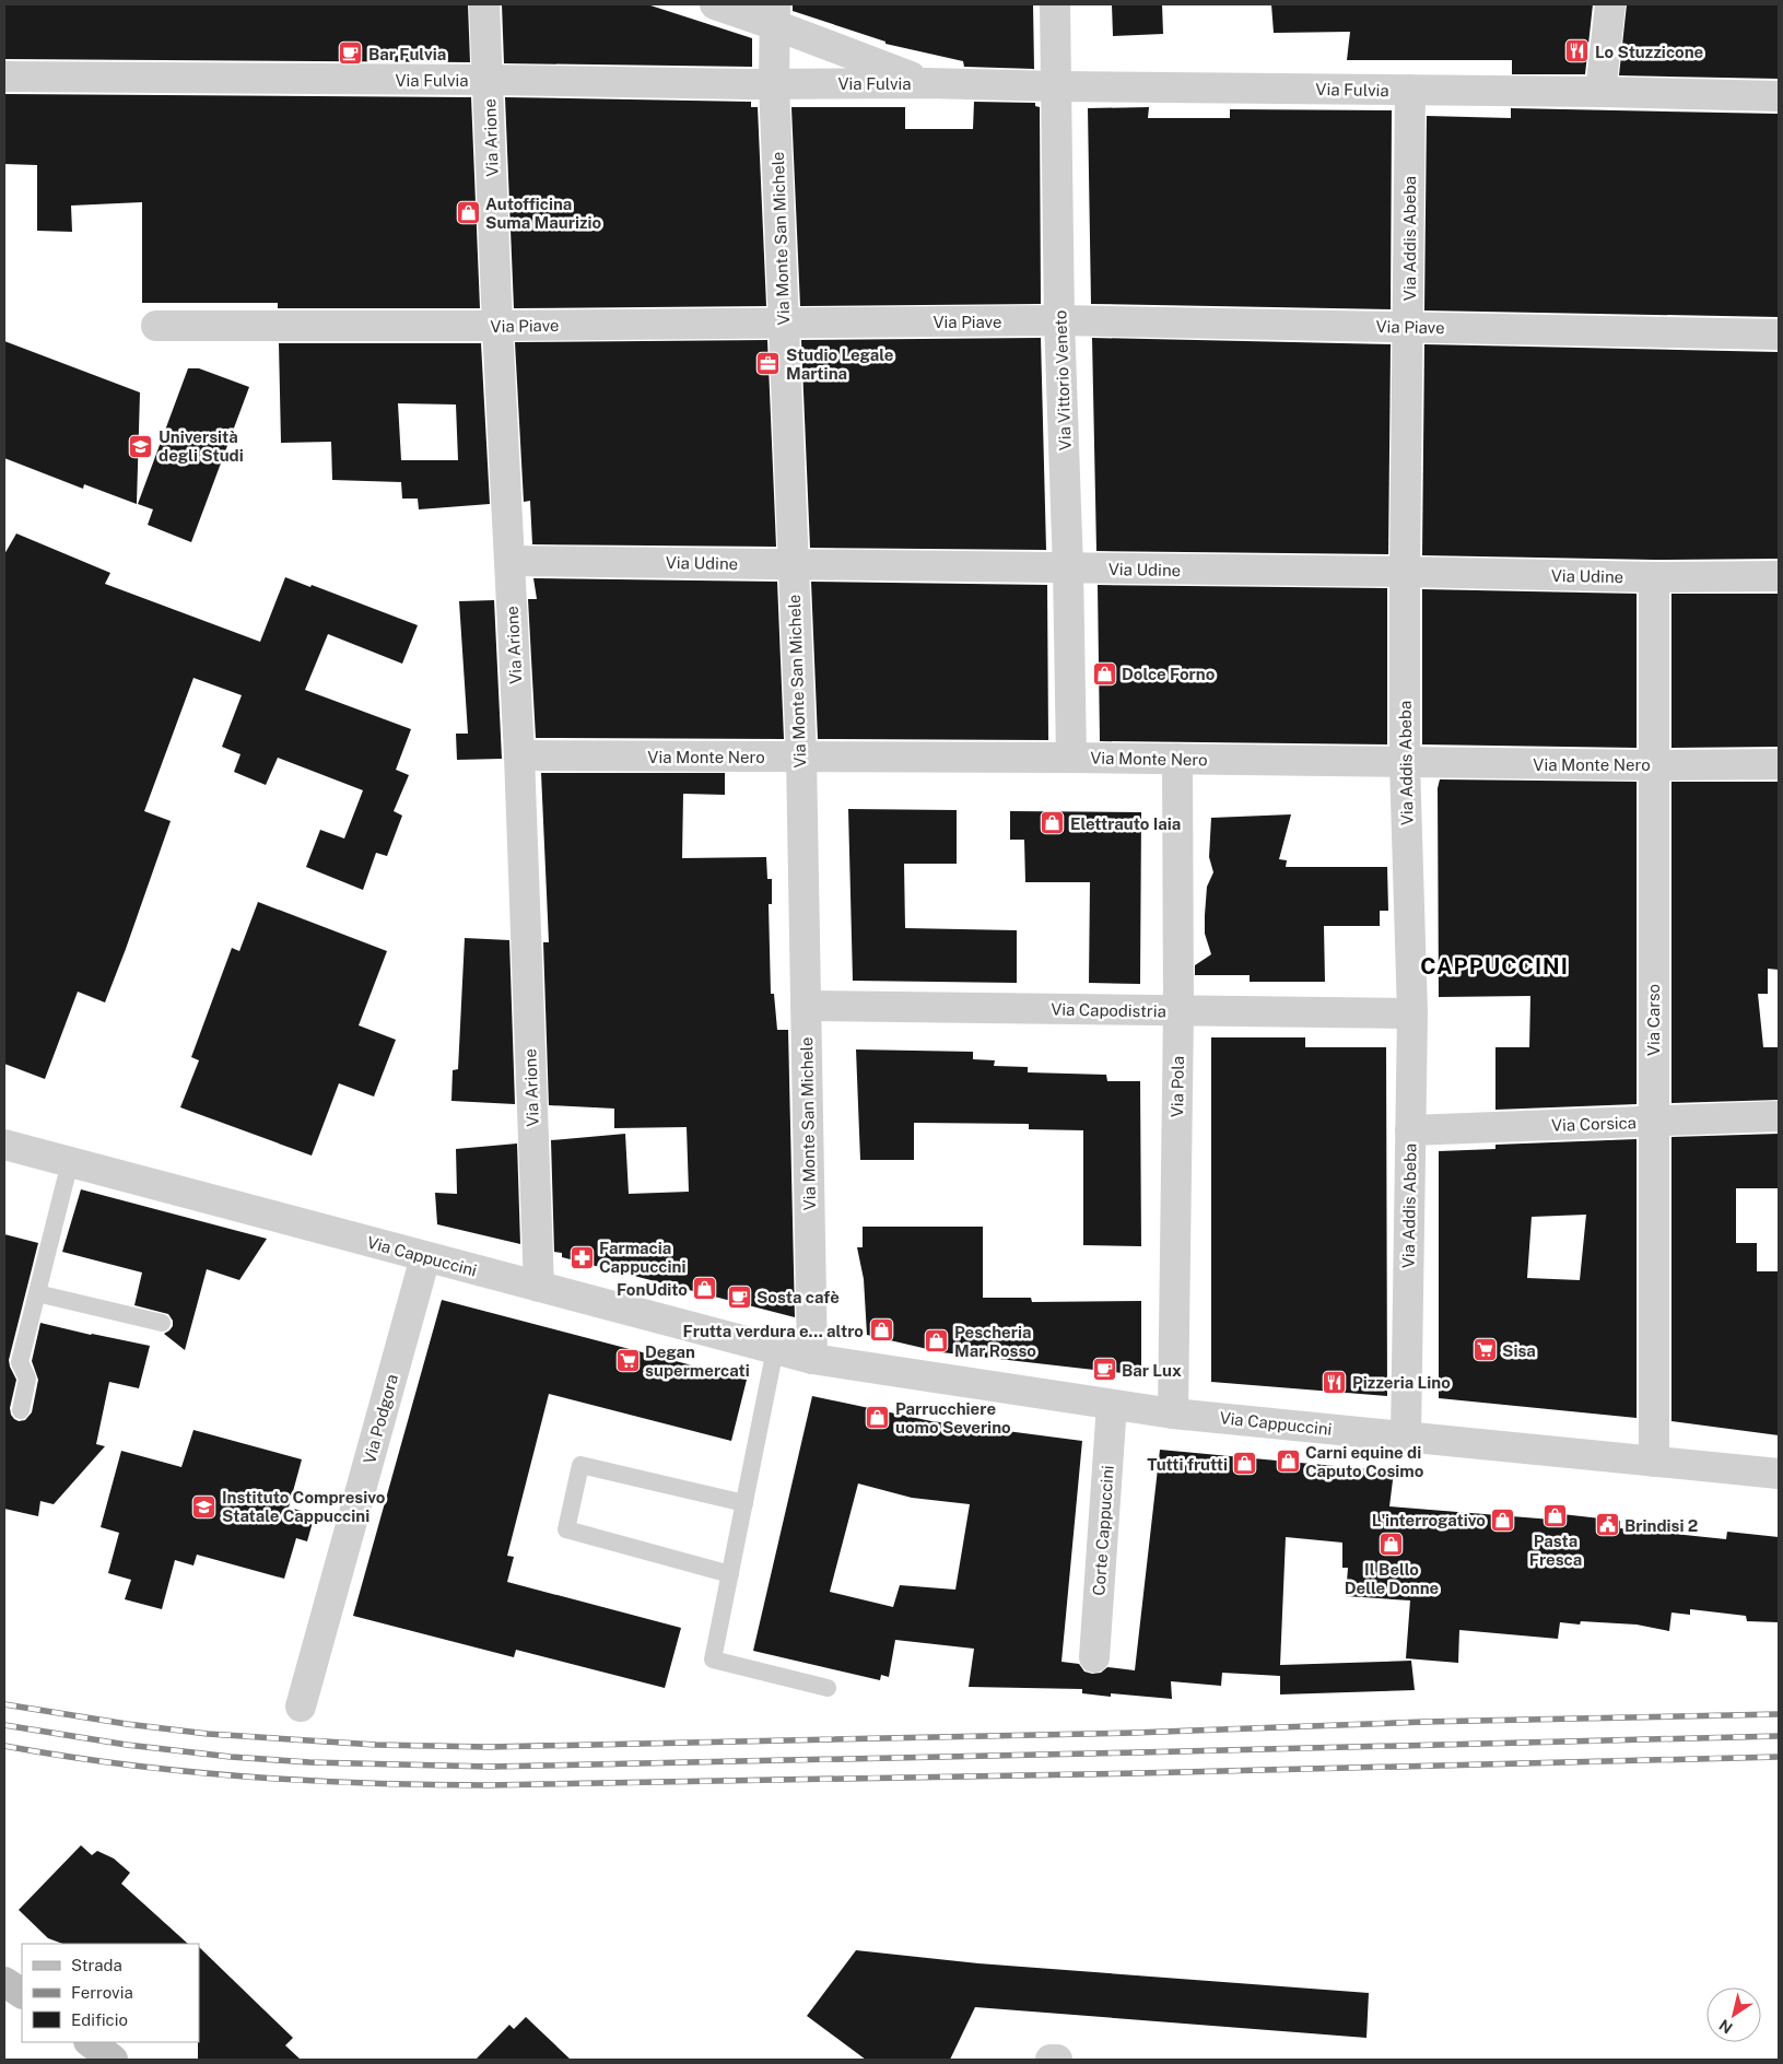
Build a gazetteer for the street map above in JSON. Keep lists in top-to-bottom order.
{
  "streets": {
    "street": [
      "Via Fulvia",
      "Via Arione",
      "Via Monte San Michele",
      "Via Addis Abeba",
      "Via Piave",
      "Via Vittorio Veneto",
      "Via Udine",
      "Via Monte Nero",
      "Via Capodistria",
      "Via Carso",
      "Via Pola",
      "Via Corsica",
      "Via Cappuccini",
      "Via Podgora",
      "Corte Cappuccini"
    ]
  },
  "crossings": [
    ["Via Fulvia", "Via Arione"],
    ["Via Fulvia", "Via Monte San Michele"],
    ["Via Fulvia", "Via Addis Abeba"],
    ["Via Fulvia", "Via Vittorio Veneto"],
    ["Via Arione", "Via Piave"],
    ["Via Arione", "Via Udine"],
    ["Via Arione", "Via Monte Nero"],
    ["Via Arione", "Via Cappuccini"],
    ["Via Monte San Michele", "Via Piave"],
    ["Via Monte San Michele", "Via Udine"],
    ["Via Monte San Michele", "Via Monte Nero"],
    ["Via Monte San Michele", "Via Capodistria"],
    ["Via Monte San Michele", "Via Cappuccini"],
    ["Via Addis Abeba", "Via Piave"],
    ["Via Addis Abeba", "Via Udine"],
    ["Via Addis Abeba", "Via Monte Nero"],
    ["Via Addis Abeba", "Via Capodistria"],
    ["Via Addis Abeba", "Via Corsica"],
    ["Via Addis Abeba", "Via Cappuccini"],
    ["Via Piave", "Via Vittorio Veneto"],
    ["Via Vittorio Veneto", "Via Udine"],
    ["Via Vittorio Veneto", "Via Monte Nero"],
    ["Via Udine", "Via Carso"],
    ["Via Monte Nero", "Via Carso"],
    ["Via Monte Nero", "Via Pola"],
    ["Via Capodistria", "Via Pola"],
    ["Via Carso", "Via Corsica"],
    ["Via Carso", "Via Cappuccini"],
    ["Via Pola", "Via Cappuccini"],
    ["Via Cappuccini", "Via Podgora"],
    ["Via Cappuccini", "Corte Cappuccini"]
  ],
  "districts": ["CAPPUCCINI"],
  "places": {
    "restaurant": ["Lo Stuzzicone", "Pizzeria Lino"],
    "cafe": ["Bar Fulvia", "Sosta cafè", "Bar Lux"],
    "shop": [
      "Autofficina Suma Maurizio",
      "Dolce Forno",
      "Elettrauto Iaia",
      "FonUdito",
      "Frutta verdura e... altro",
      "Pescheria Mar Rosso",
      "Parrucchiere uomo Severino",
      "Carni equine di Caputo Cosimo",
      "Tutti frutti",
      "Pasta Fresca",
      "L'interrogativo",
      "Il Bello Delle Donne"
    ],
    "office": ["Studio Legale Martina"],
    "school or university": ["Università degli Studi", "Instituto Compresivo Statale Cappuccini"],
    "pharmacy": ["Farmacia Cappuccini"],
    "supermarket": ["Sisa", "Degan supermercati"],
    "public building": ["Brindisi 2"]
  },
  "legend": ["Strada", "Ferrovia", "Edificio"],
  "north": "bottom left"
}
